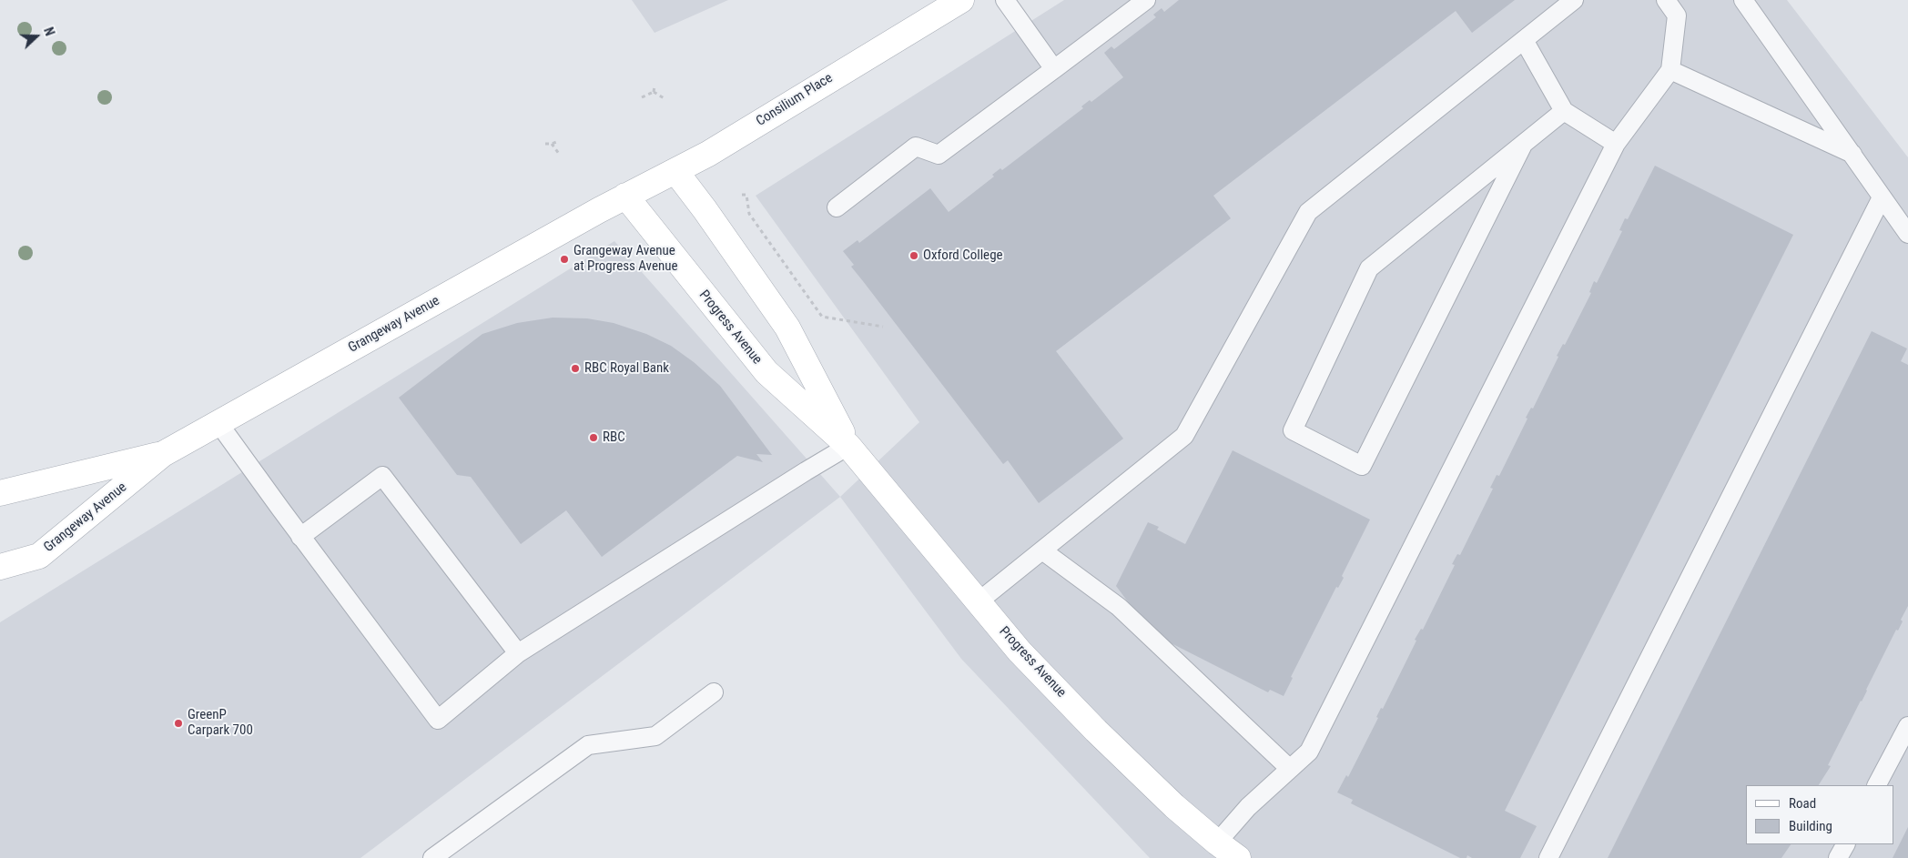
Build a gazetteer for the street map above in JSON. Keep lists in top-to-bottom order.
{
  "streets": {
    "street": ["Consilium Place", "Grangeway Avenue", "Progress Avenue"]
  },
  "crossings": [
    ["Consilium Place", "Grangeway Avenue"],
    ["Consilium Place", "Progress Avenue"],
    ["Grangeway Avenue", "Progress Avenue"]
  ],
  "places": [
    "Oxford College",
    "Grangeway Avenue at Progress Avenue",
    "RBC Royal Bank",
    "RBC",
    "GreenP Carpark 700"
  ],
  "legend": ["Road", "Building"],
  "north": "right"
}
